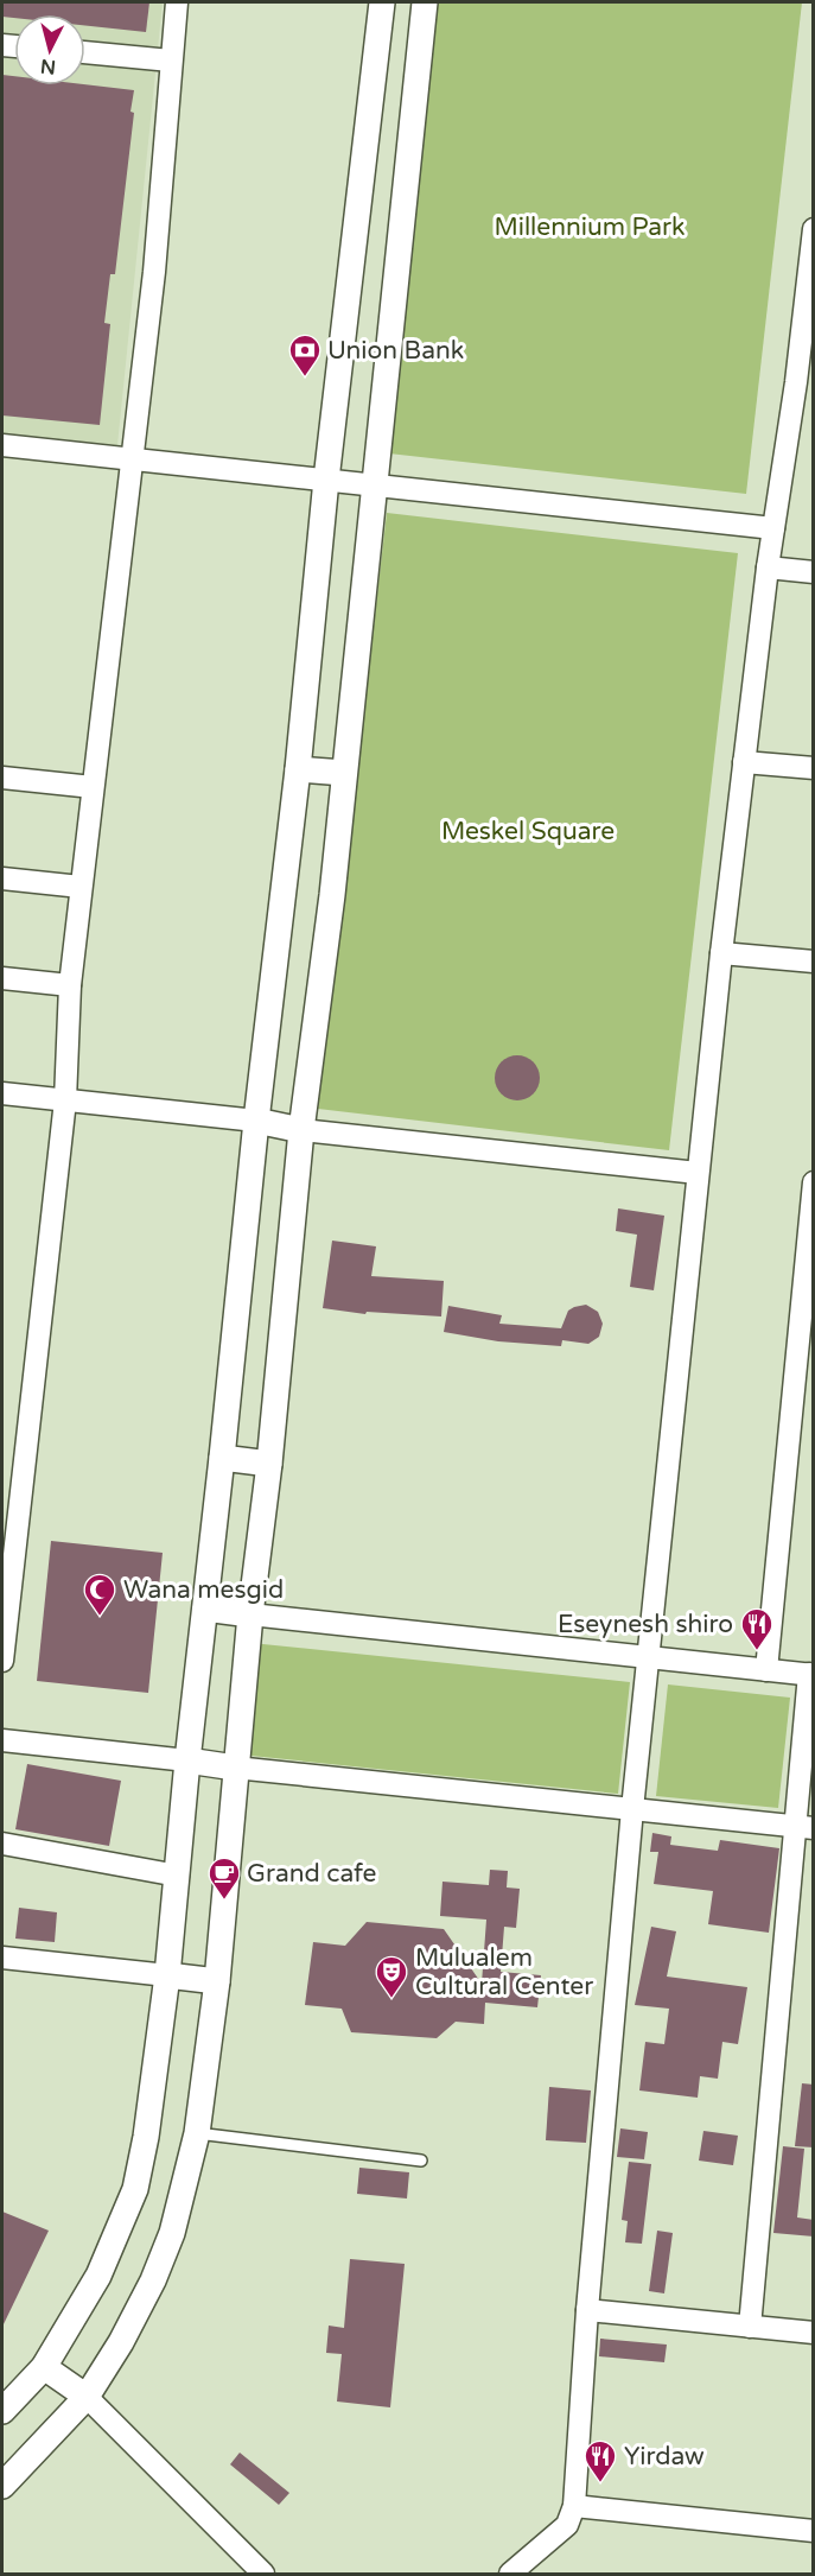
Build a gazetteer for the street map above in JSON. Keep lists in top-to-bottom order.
{
  "parks": ["Millennium Park", "Meskel Square"],
  "places": {
    "bank": ["Union Bank"],
    "mosque": ["Wana mesgid"],
    "restaurant": ["Eseynesh shiro", "Yirdaw"],
    "cafe": ["Grand cafe"],
    "theatre": ["Mulualem Cultural Center"]
  },
  "north": "bottom"
}
